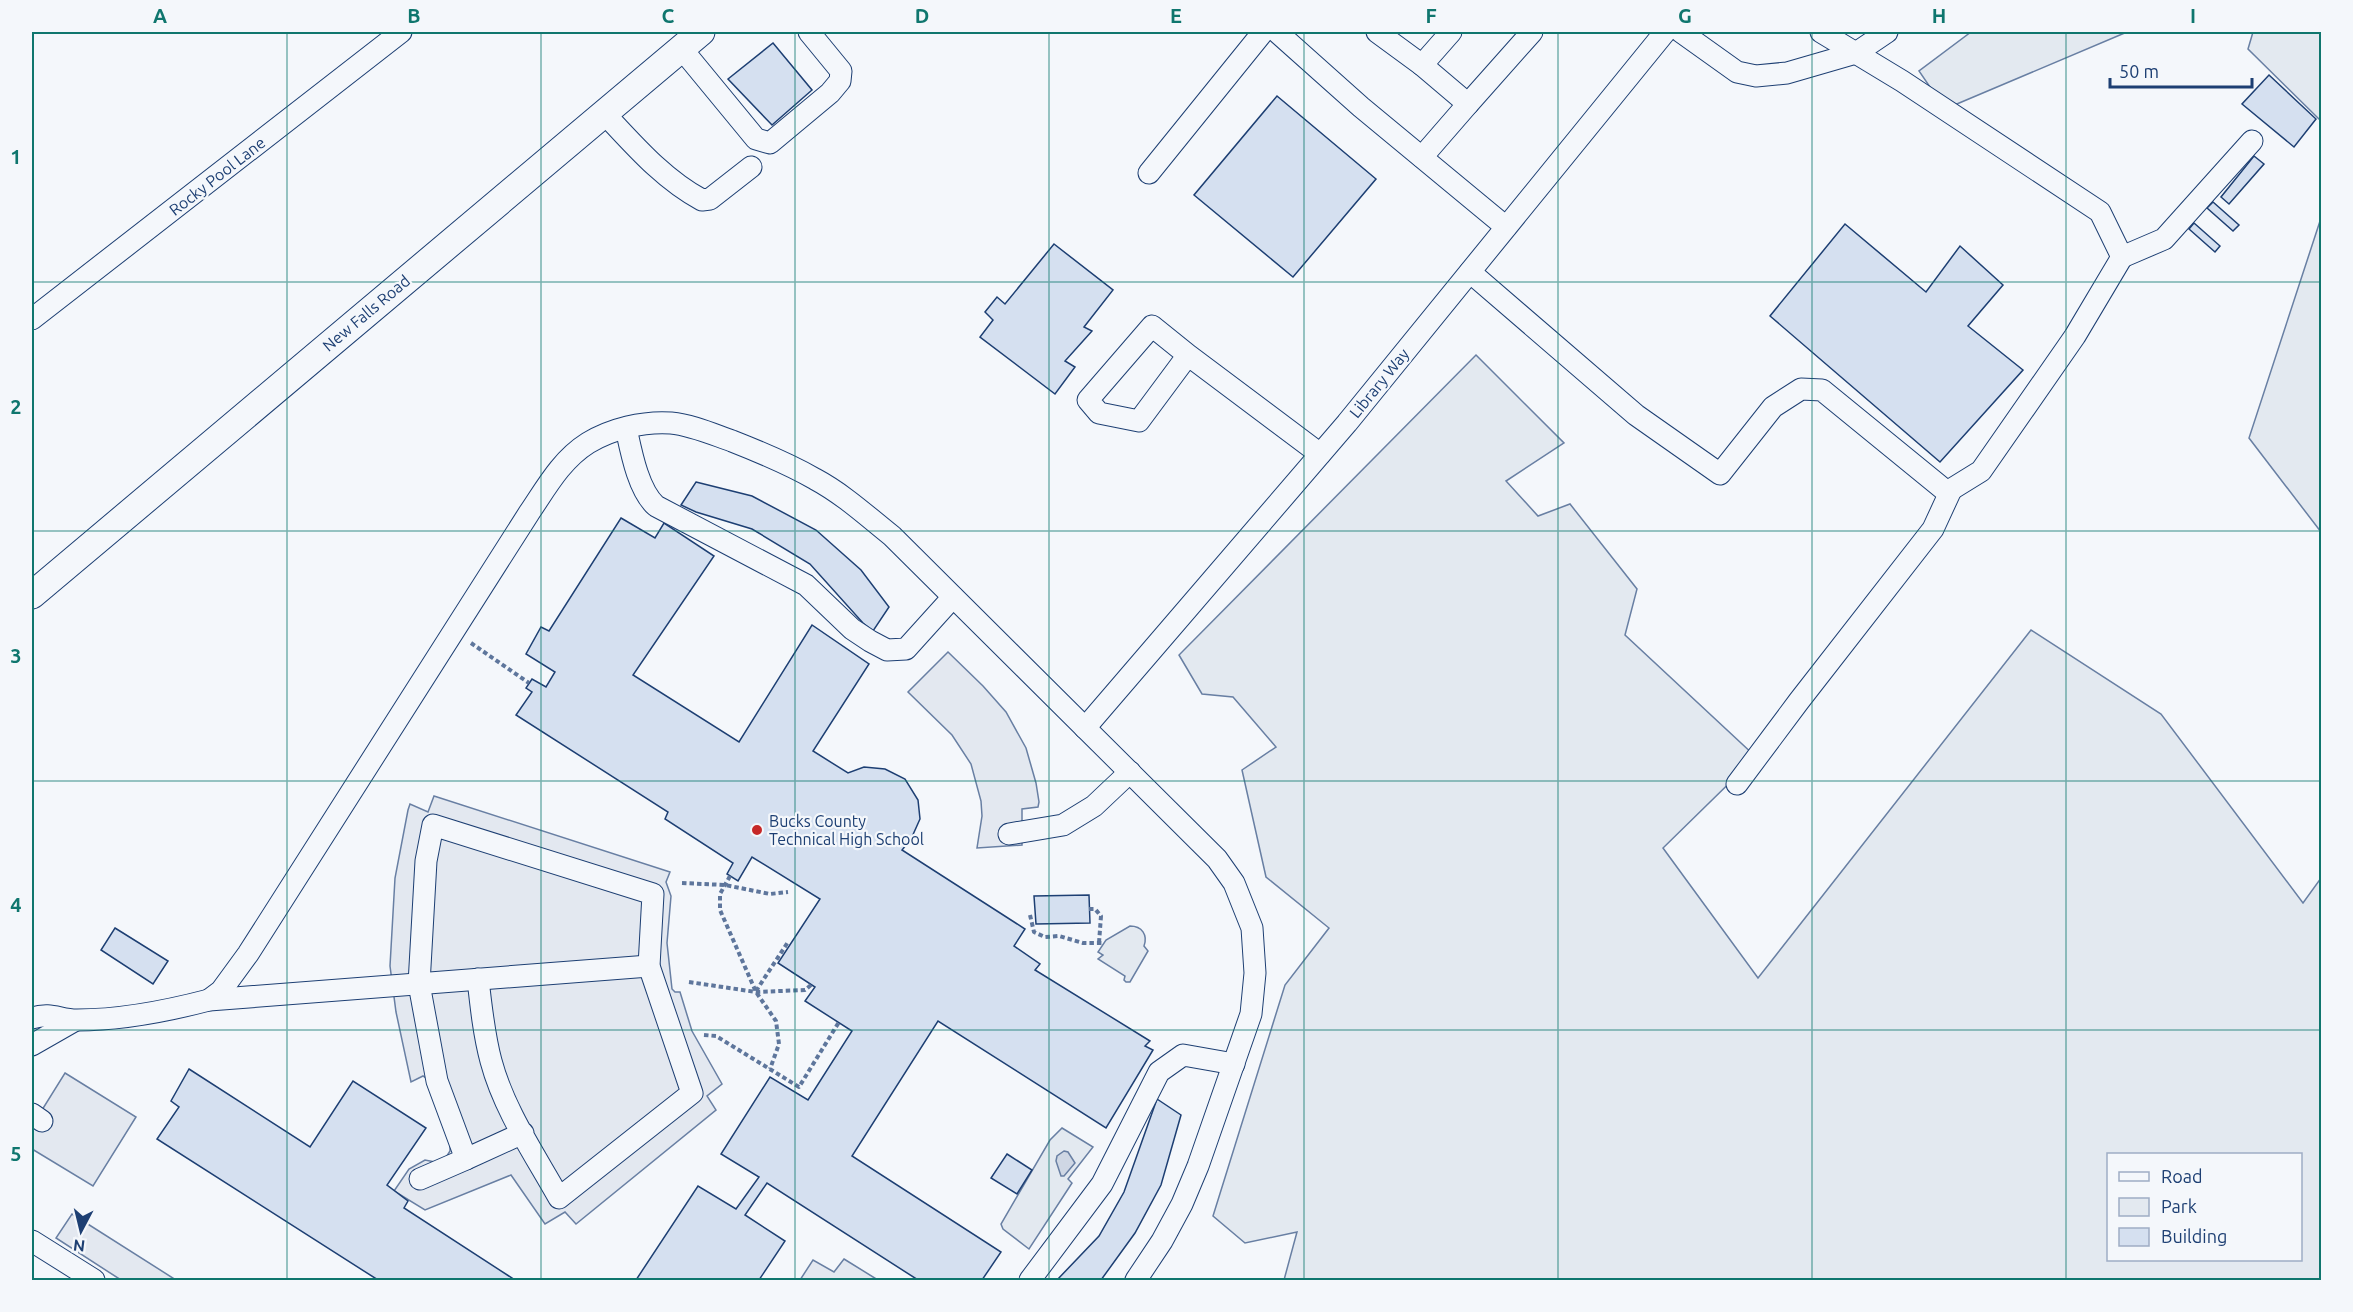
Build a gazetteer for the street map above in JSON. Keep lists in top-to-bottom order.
{
  "streets": {
    "main road": ["New Falls Road"],
    "street": ["Rocky Pool Lane", "Library Way"]
  },
  "places": ["Bucks County Technical High School"],
  "legend": ["Road", "Park", "Building"],
  "scale_bar": "50 m",
  "north": "bottom",
  "grid": {
    "columns": [
      "A",
      "B",
      "C",
      "D",
      "E",
      "F",
      "G",
      "H",
      "I"
    ],
    "rows": [
      "1",
      "2",
      "3",
      "4",
      "5"
    ]
  }
}
